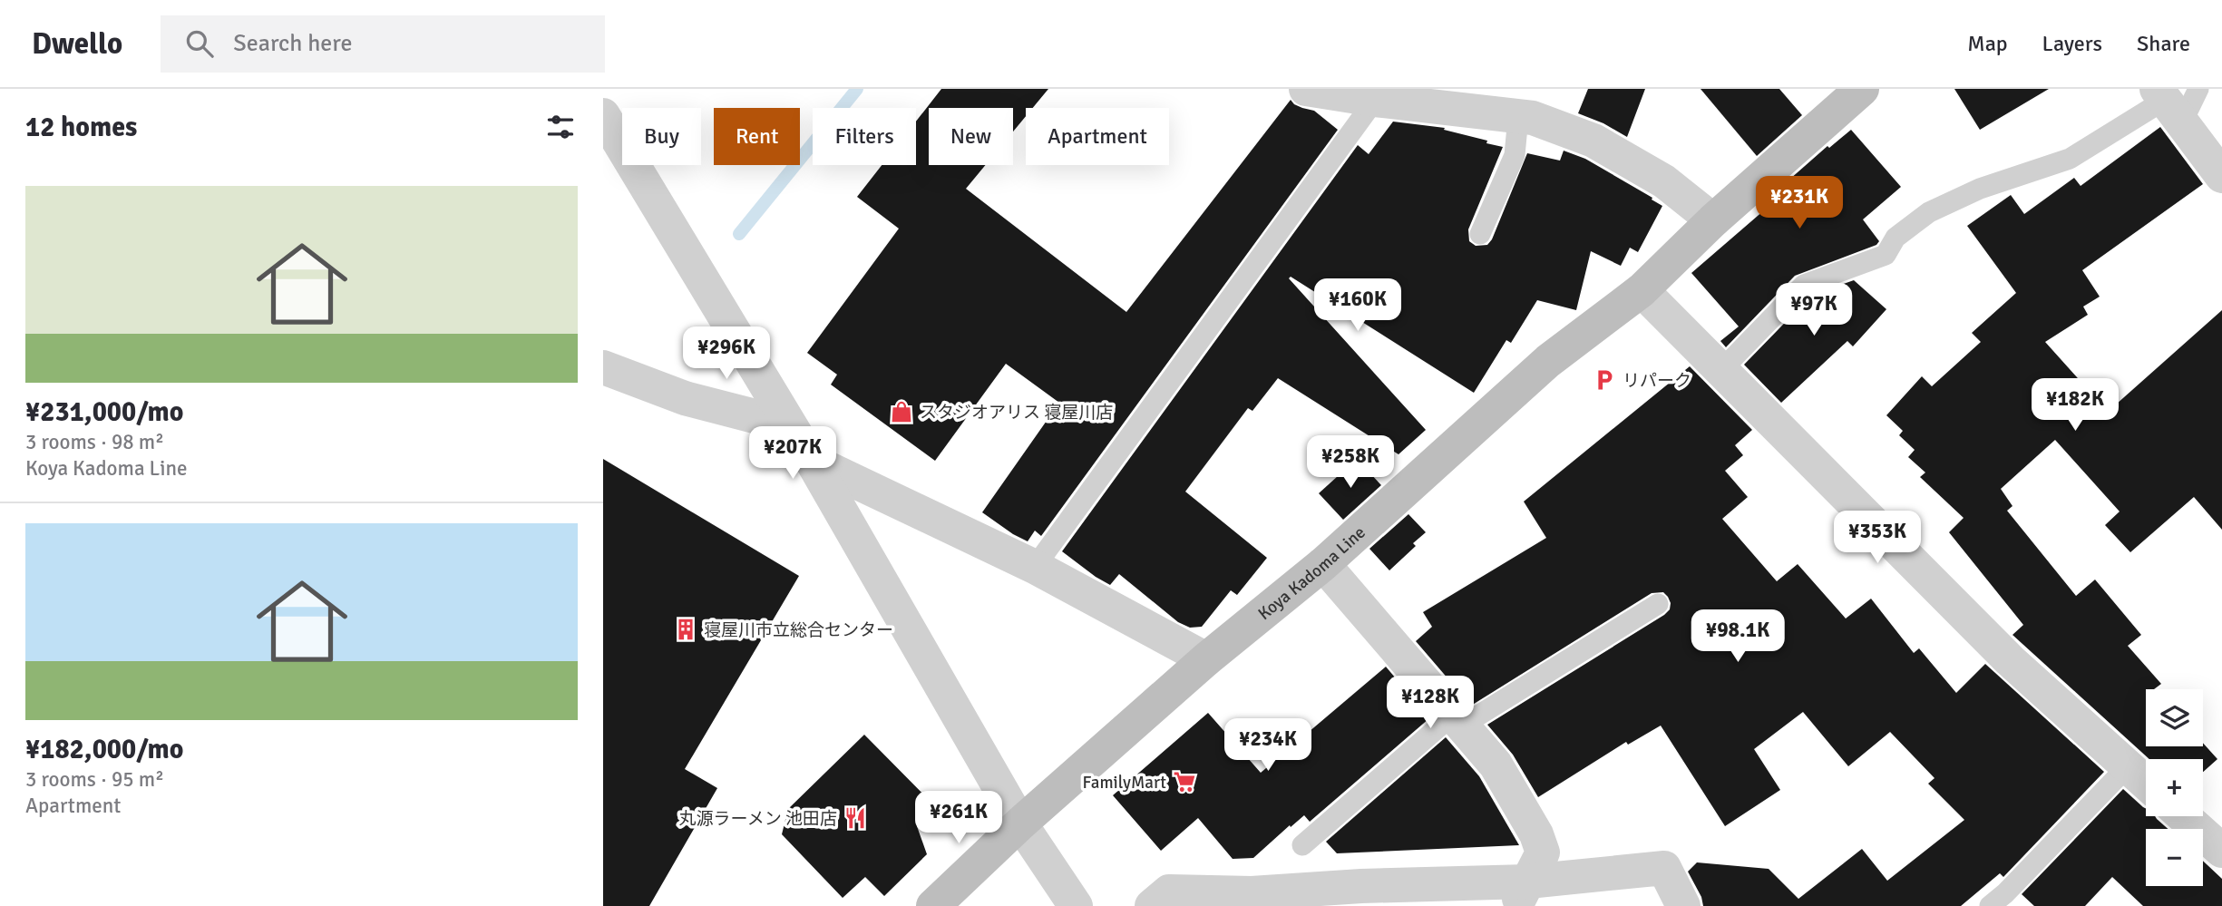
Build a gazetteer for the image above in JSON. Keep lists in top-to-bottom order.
{
  "streets": {
    "main road": ["Koya Kadoma Line"]
  },
  "places": {
    "parking": ["リパーク"],
    "shop": ["スタジオアリス 寝屋川店"],
    "building": ["寝屋川市立総合センター"],
    "supermarket": ["FamilyMart"],
    "restaurant": ["丸源ラーメン 池田店"]
  },
  "page": {
    "header": "Dwello",
    "search": "Search here",
    "nav": ["Map", "Layers", "Share"],
    "heading": "12 homes",
    "chip": [
      "Buy",
      "Rent",
      "Filters",
      "New",
      "Apartment"
    ],
    "list": [
      {
        "name": "¥231,000/mo",
        "note": "3 rooms · 98 m² · Koya Kadoma Line"
      },
      {
        "name": "¥182,000/mo",
        "note": "3 rooms · 95 m² · Apartment"
      }
    ],
    "price": [
      "¥231K",
      "¥160K",
      "¥97K",
      "¥296K",
      "¥182K",
      "¥207K",
      "¥258K",
      "¥353K",
      "¥98.1K",
      "¥128K",
      "¥234K",
      "¥261K"
    ],
    "map_buttons": ["+", "−"]
  }
}
